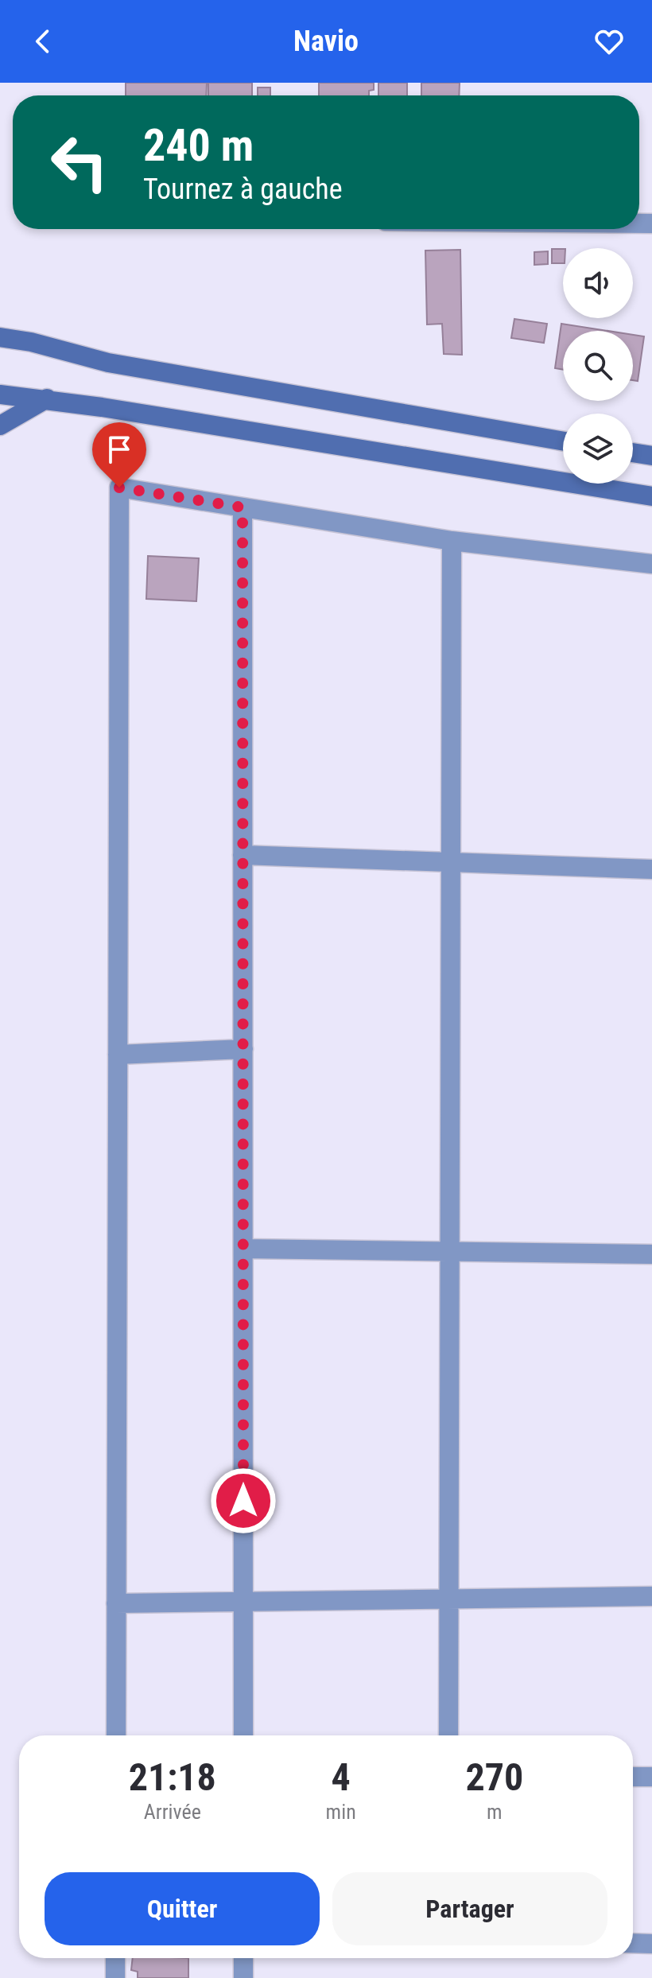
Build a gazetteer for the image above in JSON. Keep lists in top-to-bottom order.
{
  "page": {
    "header": "Navio",
    "turn": ["240 m", "Tournez à gauche"],
    "eta": [
      "21:18",
      "Arrivée",
      "4",
      "min",
      "270",
      "m"
    ],
    "buttons": ["Quitter", "Partager"]
  }
}
